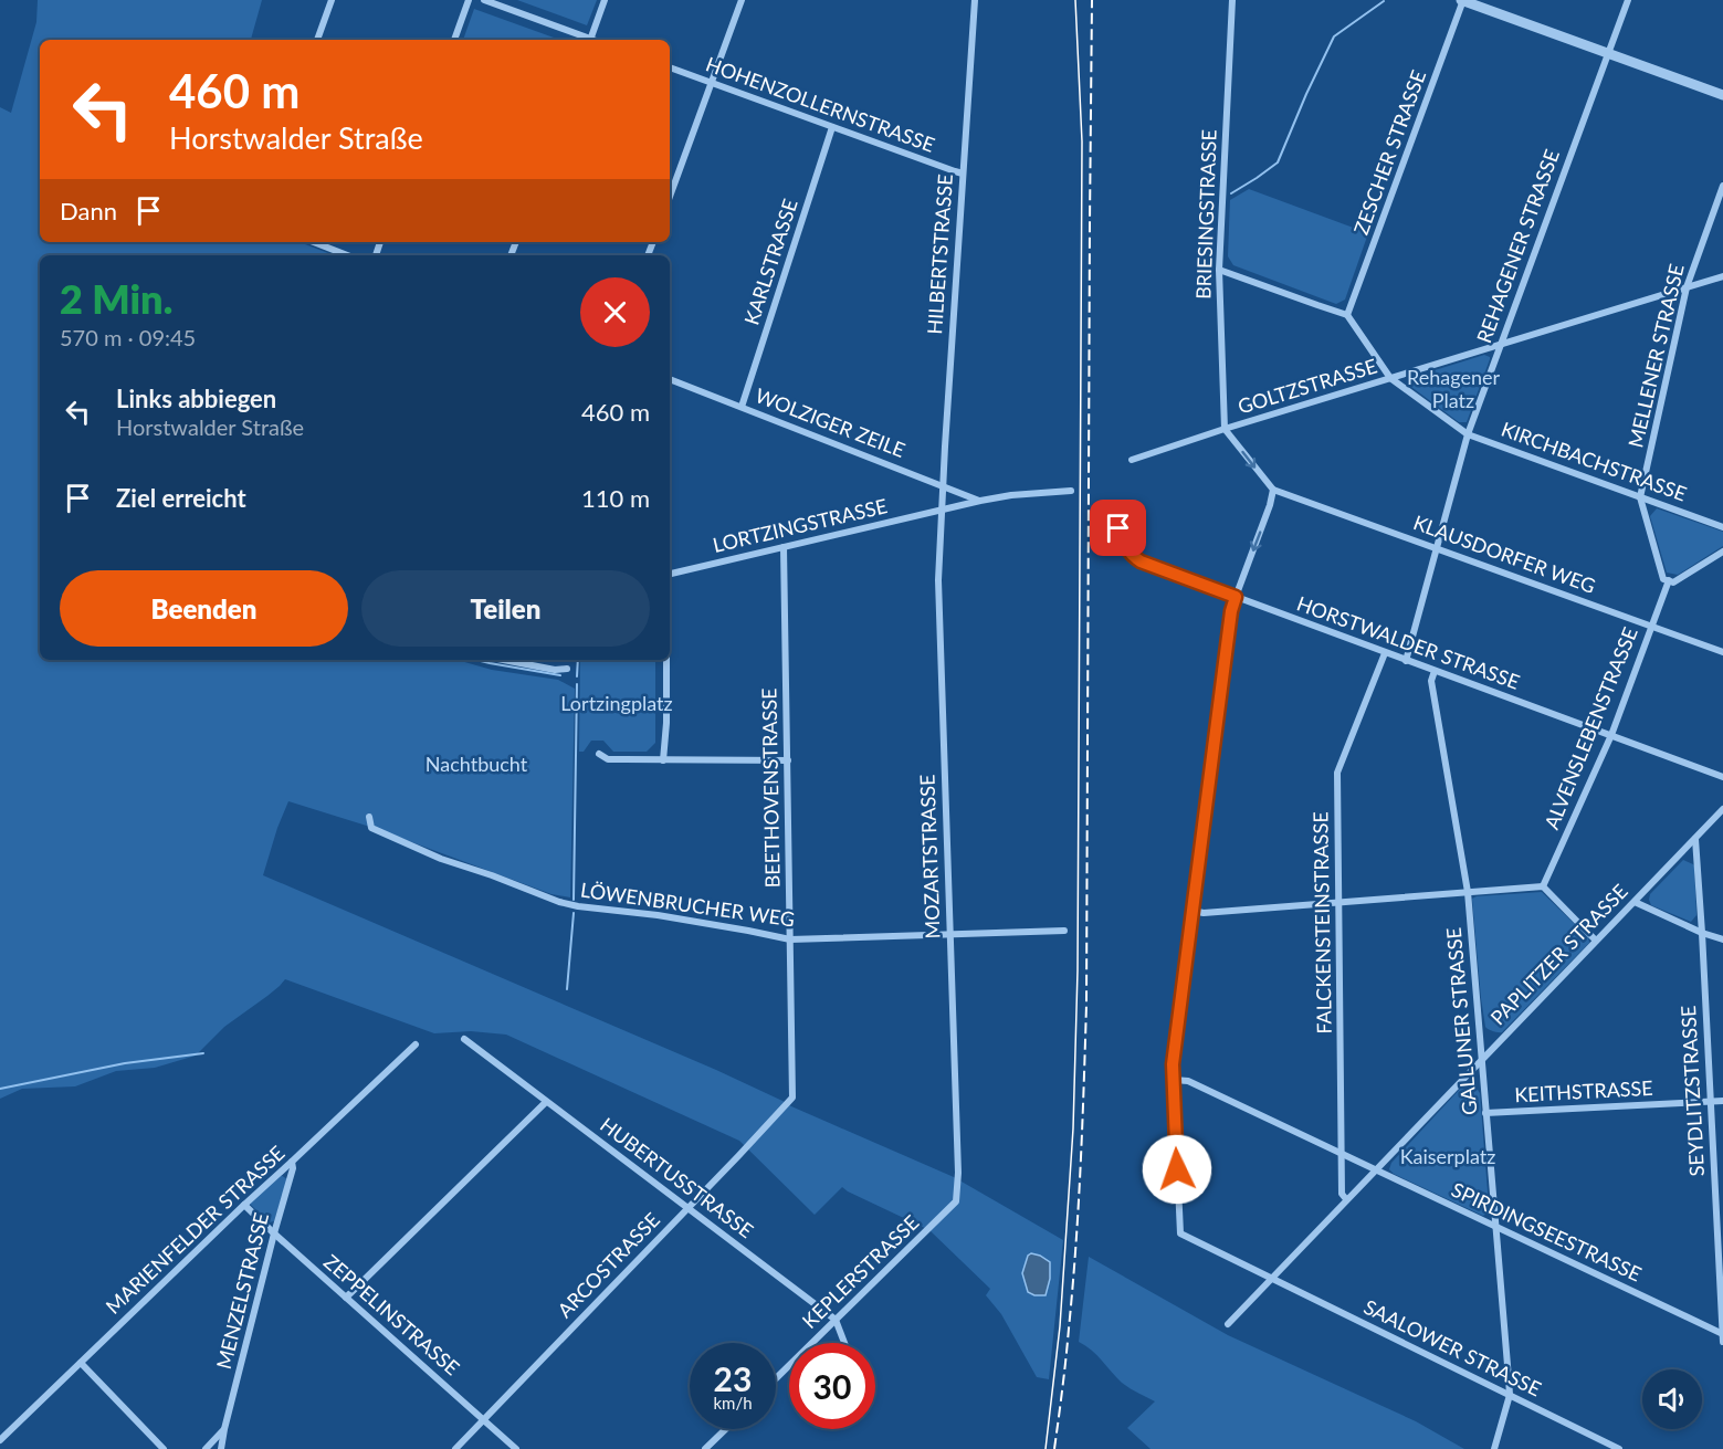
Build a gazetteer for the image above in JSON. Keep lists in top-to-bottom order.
{
  "streets": {
    "street": [
      "HOHENZOLLERNSTRASSE",
      "ZESCHER STRASSE",
      "BRIESINGSTRASSE",
      "REHAGENER STRASSE",
      "HILBERTSTRASSE",
      "KARLSTRASSE",
      "MELLENER STRASSE",
      "GOLTZSTRASSE",
      "WOLZIGER ZEILE",
      "KIRCHBACHSTRASSE",
      "LORTZINGSTRASSE",
      "KLAUSDORFER WEG",
      "HORSTWALDER STRASSE",
      "ALVENSLEBENSTRASSE",
      "BEETHOVENSTRASSE",
      "MOZARTSTRASSE",
      "LÖWENBRUCHER WEG",
      "FALCKENSTEINSTRASSE",
      "PAPLITZER STRASSE",
      "GALLUNER STRASSE",
      "SEYDLITZSTRASSE",
      "KEITHSTRASSE",
      "HUBERTUSSTRASSE",
      "MARIENFELDER STRASSE",
      "SPIRDINGSEESTRASSE",
      "ARCOSTRASSE",
      "KEPLERSTRASSE",
      "MENZELSTRASSE",
      "ZEPPELINSTRASSE",
      "SAALOWER STRASSE"
    ]
  },
  "crossings": [
    ["HOHENZOLLERNSTRASSE", "HILBERTSTRASSE"],
    ["HOHENZOLLERNSTRASSE", "KARLSTRASSE"],
    ["BRIESINGSTRASSE", "GOLTZSTRASSE"],
    ["REHAGENER STRASSE", "GOLTZSTRASSE"],
    ["REHAGENER STRASSE", "KIRCHBACHSTRASSE"],
    ["REHAGENER STRASSE", "KLAUSDORFER WEG"],
    ["REHAGENER STRASSE", "HORSTWALDER STRASSE"],
    ["HILBERTSTRASSE", "WOLZIGER ZEILE"],
    ["HILBERTSTRASSE", "LORTZINGSTRASSE"],
    ["HILBERTSTRASSE", "MOZARTSTRASSE"],
    ["KARLSTRASSE", "WOLZIGER ZEILE"],
    ["MELLENER STRASSE", "GOLTZSTRASSE"],
    ["MELLENER STRASSE", "KIRCHBACHSTRASSE"],
    ["GOLTZSTRASSE", "KIRCHBACHSTRASSE"],
    ["LORTZINGSTRASSE", "BEETHOVENSTRASSE"],
    ["LORTZINGSTRASSE", "MOZARTSTRASSE"],
    ["KLAUSDORFER WEG", "ALVENSLEBENSTRASSE"],
    ["HORSTWALDER STRASSE", "ALVENSLEBENSTRASSE"],
    ["HORSTWALDER STRASSE", "FALCKENSTEINSTRASSE"],
    ["HORSTWALDER STRASSE", "GALLUNER STRASSE"],
    ["BEETHOVENSTRASSE", "LÖWENBRUCHER WEG"],
    ["BEETHOVENSTRASSE", "ARCOSTRASSE"],
    ["MOZARTSTRASSE", "LÖWENBRUCHER WEG"],
    ["MOZARTSTRASSE", "KEPLERSTRASSE"],
    ["FALCKENSTEINSTRASSE", "PAPLITZER STRASSE"],
    ["FALCKENSTEINSTRASSE", "SPIRDINGSEESTRASSE"],
    ["PAPLITZER STRASSE", "GALLUNER STRASSE"],
    ["PAPLITZER STRASSE", "SEYDLITZSTRASSE"],
    ["PAPLITZER STRASSE", "SPIRDINGSEESTRASSE"],
    ["PAPLITZER STRASSE", "SAALOWER STRASSE"],
    ["GALLUNER STRASSE", "KEITHSTRASSE"],
    ["GALLUNER STRASSE", "SPIRDINGSEESTRASSE"],
    ["GALLUNER STRASSE", "SAALOWER STRASSE"],
    ["SEYDLITZSTRASSE", "KEITHSTRASSE"],
    ["SEYDLITZSTRASSE", "SPIRDINGSEESTRASSE"],
    ["HUBERTUSSTRASSE", "ARCOSTRASSE"],
    ["HUBERTUSSTRASSE", "KEPLERSTRASSE"],
    ["MARIENFELDER STRASSE", "MENZELSTRASSE"],
    ["MARIENFELDER STRASSE", "ZEPPELINSTRASSE"],
    ["SPIRDINGSEESTRASSE", "SAALOWER STRASSE"],
    ["ARCOSTRASSE", "ZEPPELINSTRASSE"],
    ["MENZELSTRASSE", "ZEPPELINSTRASSE"]
  ],
  "parks": [
    "Rehagener Platz",
    "Lortzingplatz",
    "Nachtbucht",
    "Kaiserplatz"
  ],
  "page": {
    "turn": ["460 m", "Horstwalder Straße"],
    "then": "Dann",
    "heading": ["2 Min.", "570 m · 09:45"],
    "list": [
      {
        "name": "Links abbiegen",
        "note": "Horstwalder Straße",
        "value": "460 m"
      },
      {
        "name": "Ziel erreicht",
        "value": "110 m"
      }
    ],
    "buttons": ["Beenden", "Teilen"],
    "speed": "23 km/h",
    "limit": "30"
  }
}
